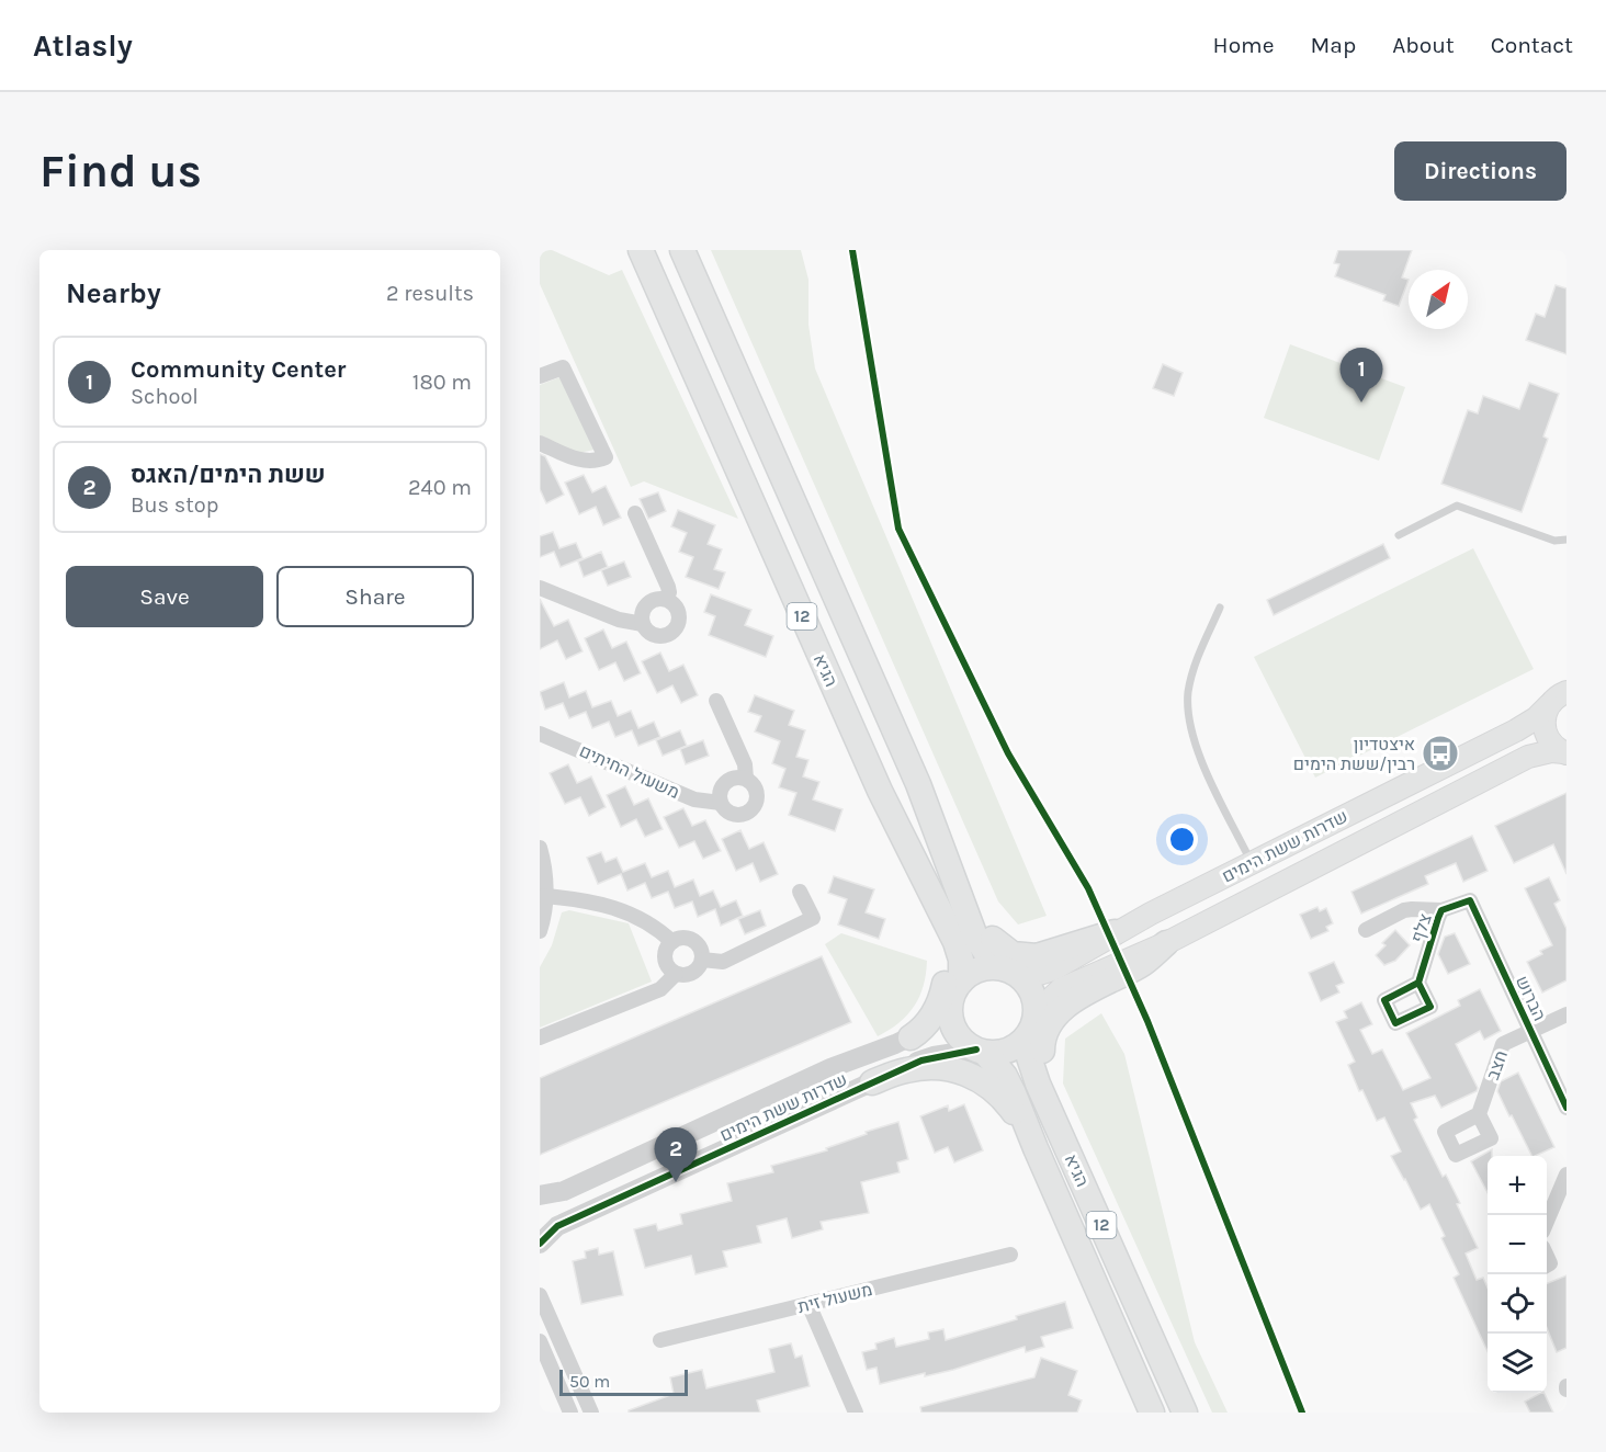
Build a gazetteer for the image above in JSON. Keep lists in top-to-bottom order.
{
  "streets": {
    "highway": ["12", "הגיא"],
    "main road": ["שדרות ששת הימים"],
    "street": [
      "משעול החיתים",
      "צלף",
      "הברוש",
      "חצב",
      "משעול זית"
    ]
  },
  "crossings": [
    ["12", "הגיא"],
    ["12", "שדרות ששת הימים"],
    ["הגיא", "שדרות ששת הימים"],
    ["צלף", "הברוש"],
    ["הברוש", "חצב"]
  ],
  "places": {
    "bus stop": ["איצטדיון רבין/ששת הימים"]
  },
  "scale_bar": "50 m",
  "north": "top right",
  "page": {
    "header": "Atlasly",
    "nav": [
      "Home",
      "Map",
      "About",
      "Contact"
    ],
    "buttons": [
      "Directions",
      ["Save", "Share"]
    ],
    "title": "Find us",
    "heading": ["Nearby", "2 results"],
    "list": [
      {
        "mark": "1",
        "name": "Community Center",
        "note": "School",
        "value": "180 m"
      },
      {
        "mark": "2",
        "name": "ששת הימים/האגס",
        "note": "Bus stop",
        "value": "240 m"
      }
    ],
    "pins": ["1", "2"],
    "map_buttons": ["+", "−"],
    "scale": "50 m"
  }
}
